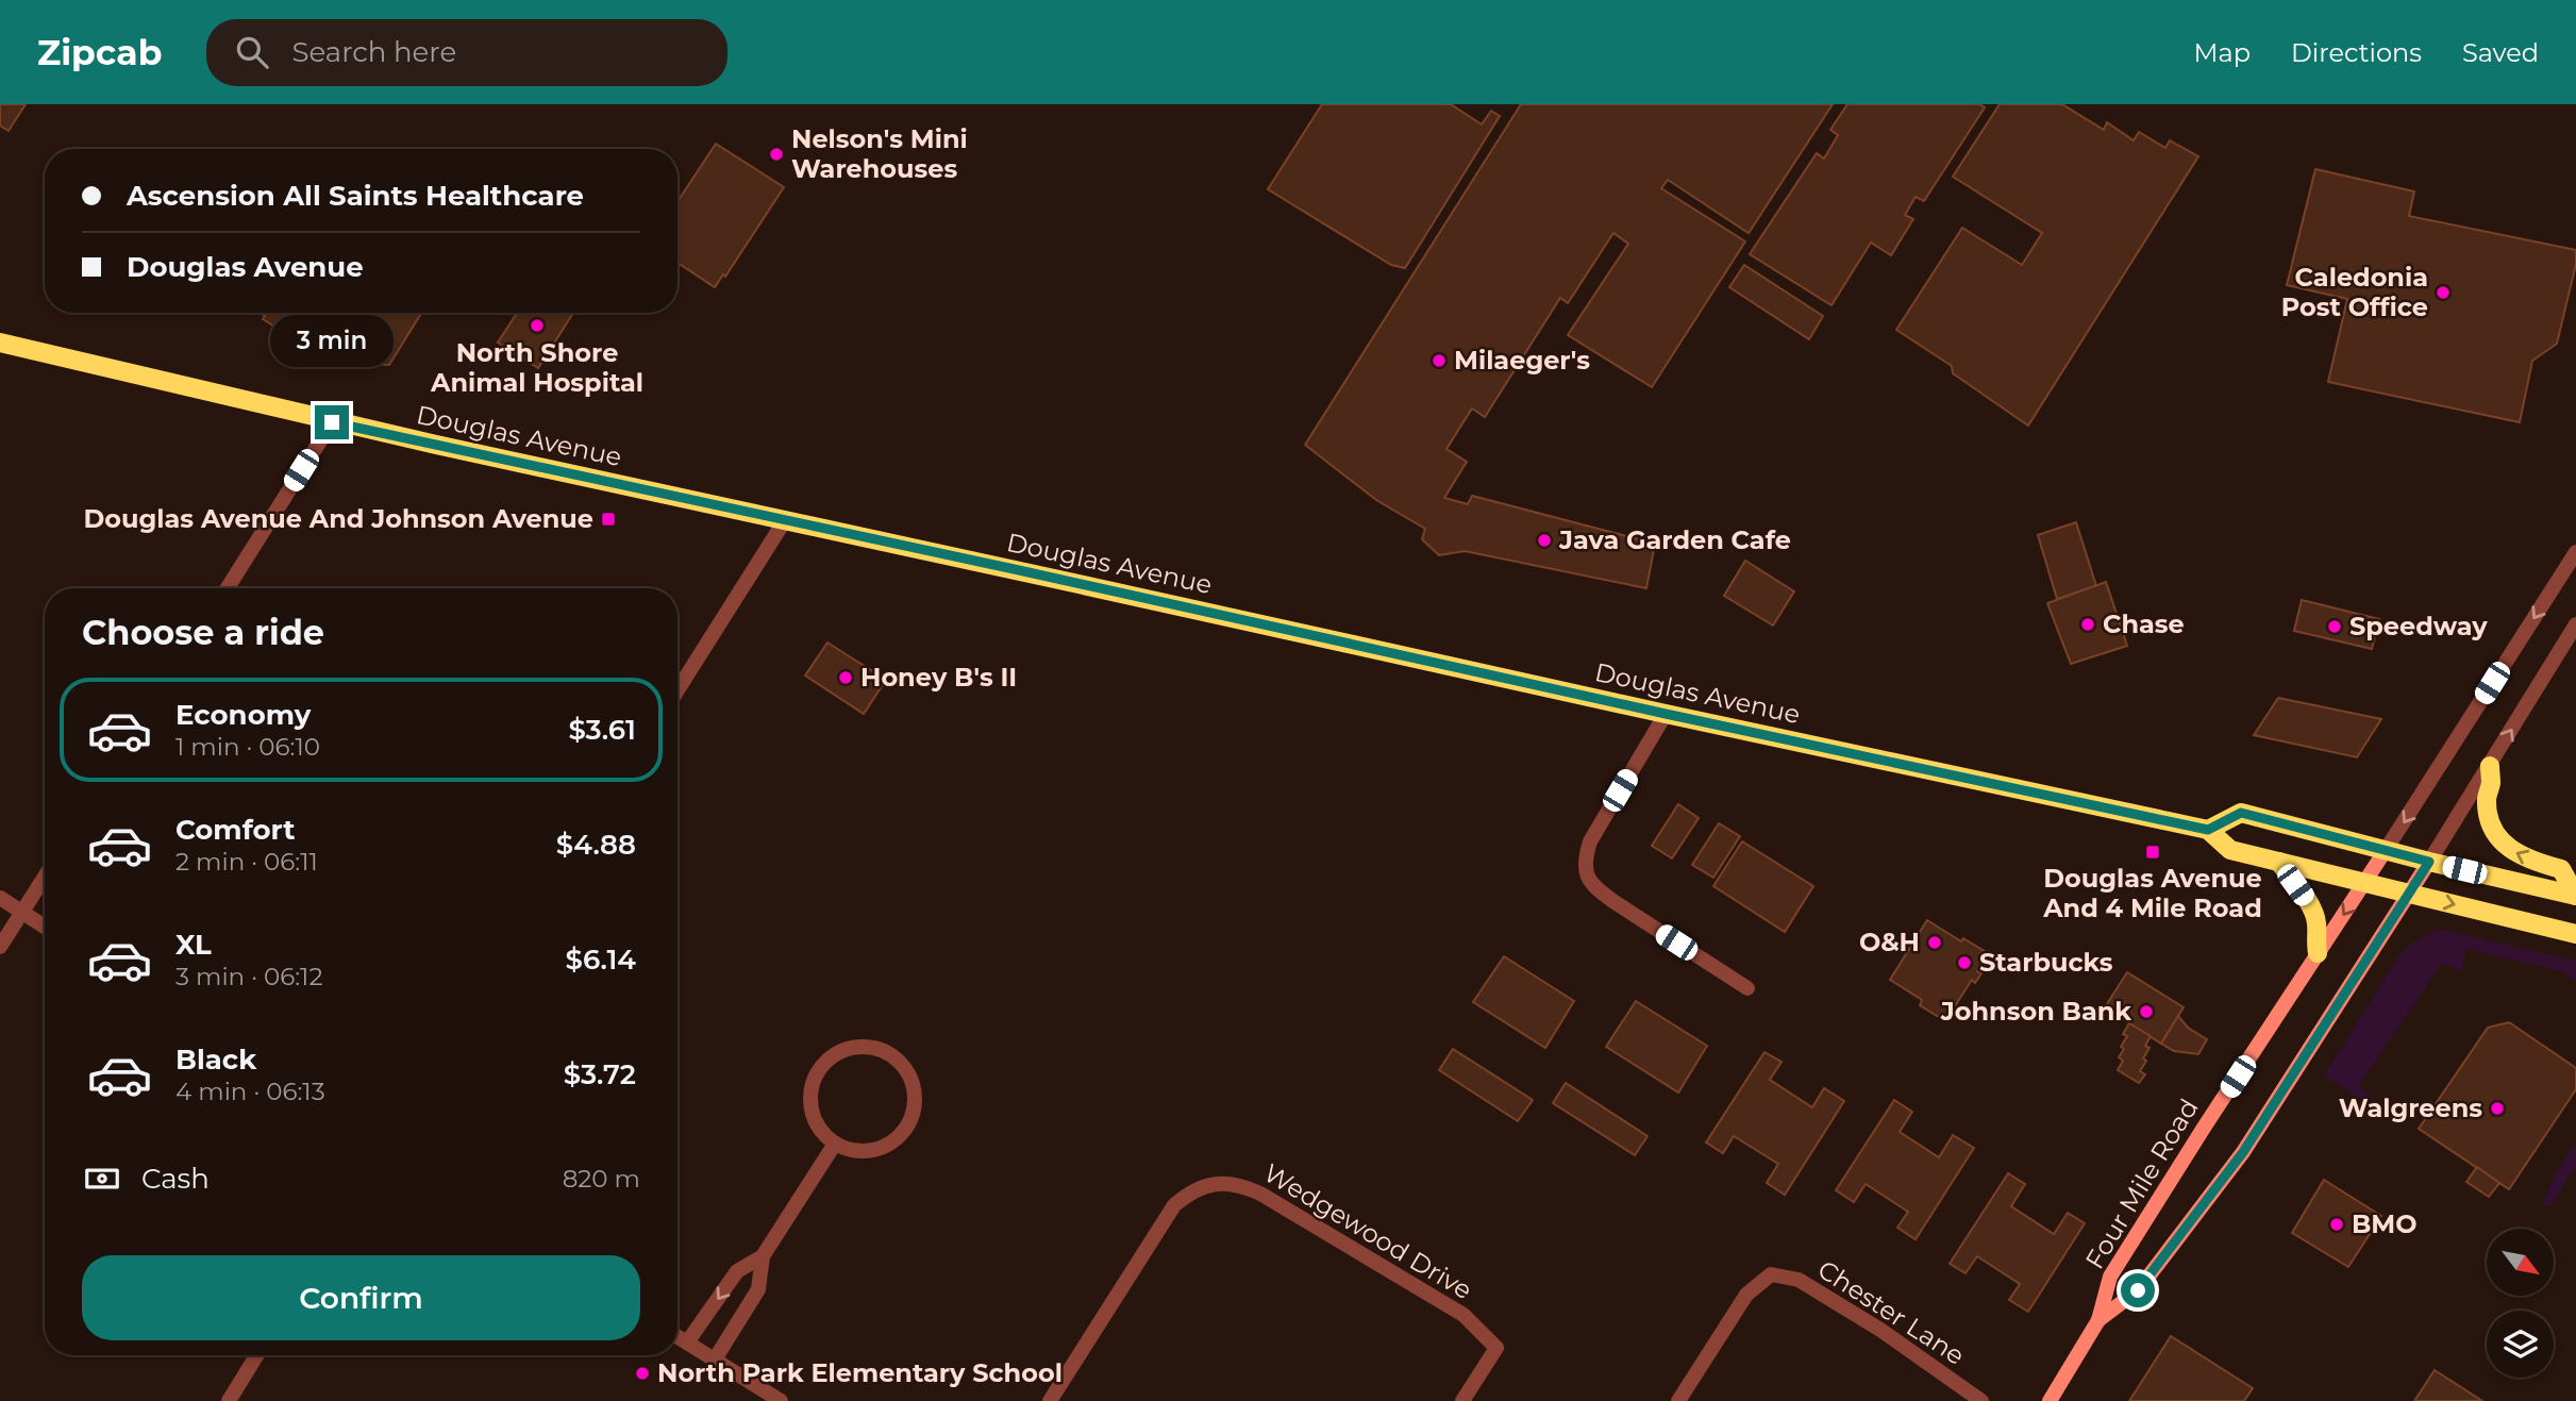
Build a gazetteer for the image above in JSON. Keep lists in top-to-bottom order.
{
  "streets": {
    "main road": ["Douglas Avenue", "Four Mile Road"],
    "street": ["Wedgewood Drive", "Chester Lane"]
  },
  "crossings": [
    ["Douglas Avenue", "Four Mile Road"]
  ],
  "places": {
    "other": [
      "Nelson's Mini Warehouses",
      "Caledonia Post Office",
      "North Shore Animal Hospital",
      "Milaeger's",
      "Java Garden Cafe",
      "Chase",
      "Speedway",
      "Honey B's II",
      "O&H",
      "Starbucks",
      "Johnson Bank",
      "Walgreens",
      "BMO",
      "North Park Elementary School"
    ],
    "transit": ["Douglas Avenue And Johnson Avenue", "Douglas Avenue And 4 Mile Road"]
  },
  "north": "bottom right",
  "page": {
    "header": "Zipcab",
    "search": "Search here",
    "nav": ["Map", "Directions", "Saved"],
    "banner": ["Ascension All Saints Healthcare", "Douglas Avenue"],
    "bubble": "3 min",
    "heading": "Choose a ride",
    "list": [
      {
        "name": "Economy",
        "note": "1 min · 06:10",
        "value": "$3.61"
      },
      {
        "name": "Comfort",
        "note": "2 min · 06:11",
        "value": "$4.88"
      },
      {
        "name": "XL",
        "note": "3 min · 06:12",
        "value": "$6.14"
      },
      {
        "name": "Black",
        "note": "4 min · 06:13",
        "value": "$3.72"
      }
    ],
    "pay": ["Cash", "820 m"],
    "buttons": "Confirm"
  }
}
